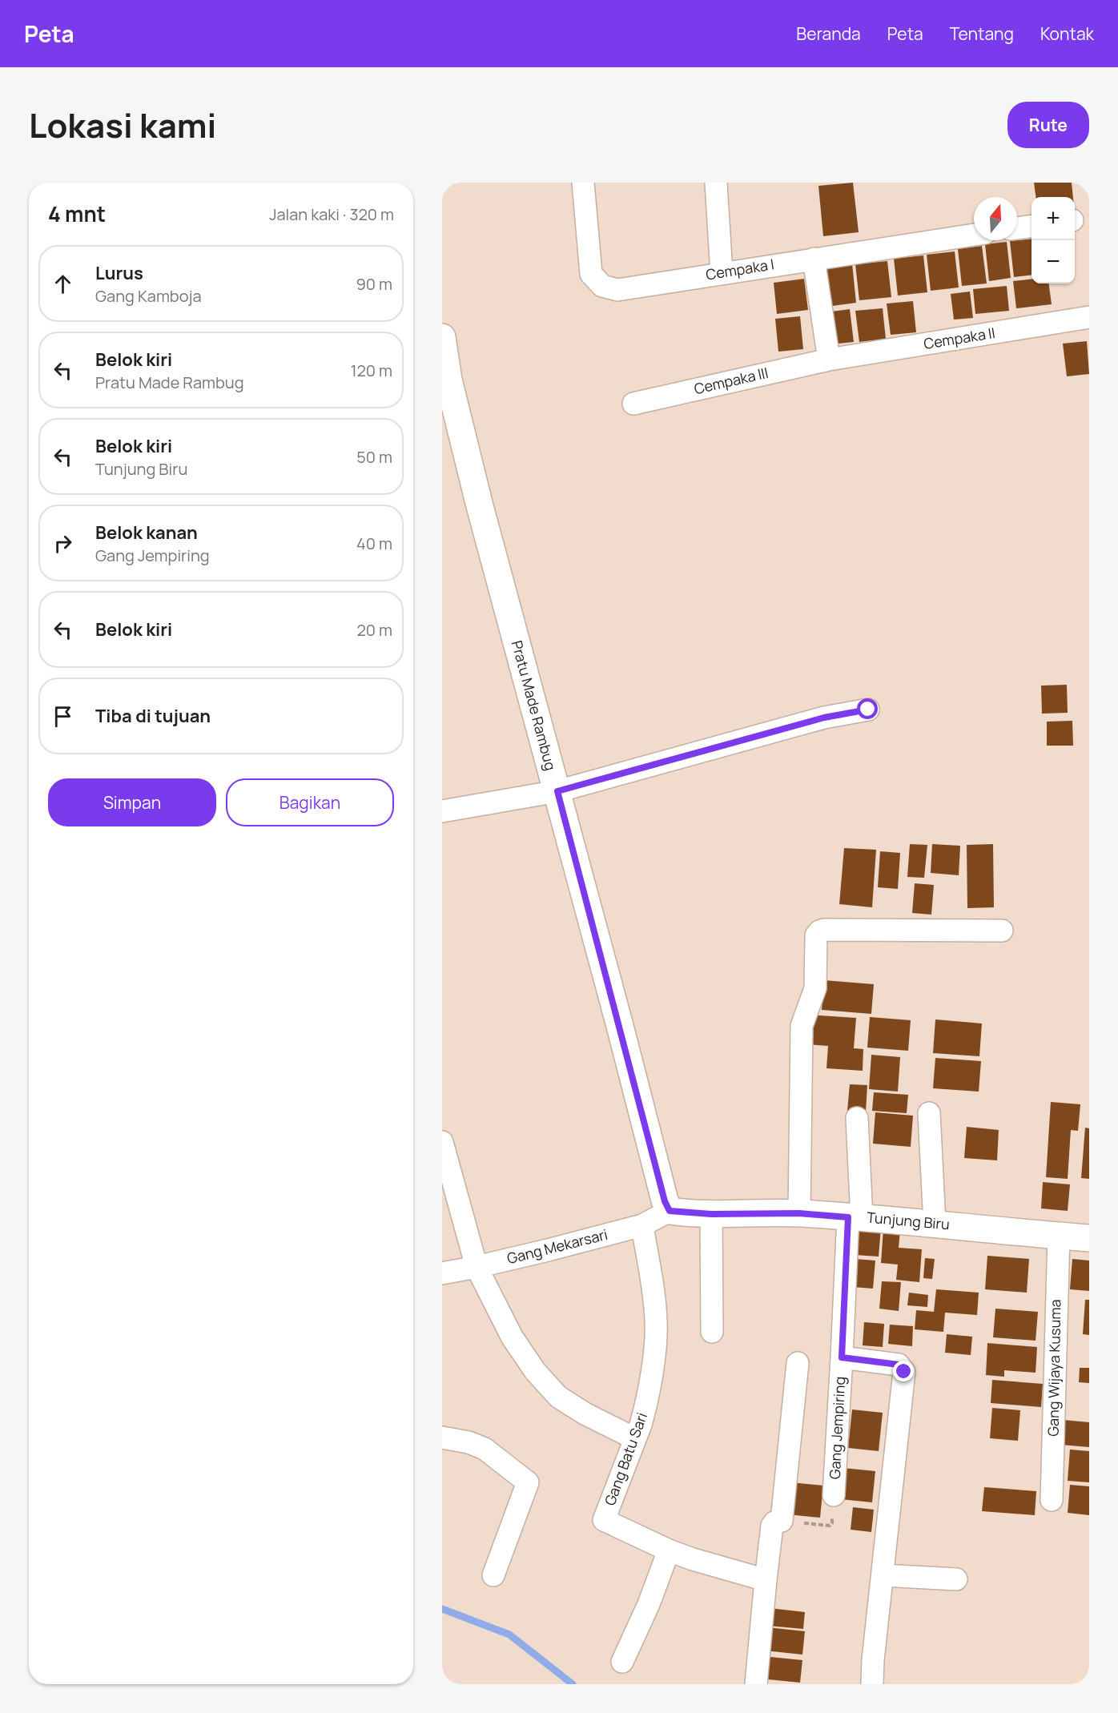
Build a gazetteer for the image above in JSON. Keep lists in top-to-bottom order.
{
  "streets": {
    "street": [
      "Cempaka I",
      "Cempaka II",
      "Cempaka III",
      "Pratu Made Rambug",
      "Tunjung Biru",
      "Gang Mekarsari",
      "Gang Wijaya Kusuma",
      "Gang Jempiring",
      "Gang Batu Sari"
    ]
  },
  "crossings": [
    ["Cempaka II", "Cempaka III"],
    ["Pratu Made Rambug", "Tunjung Biru"],
    ["Pratu Made Rambug", "Gang Mekarsari"],
    ["Tunjung Biru", "Gang Mekarsari"],
    ["Tunjung Biru", "Gang Wijaya Kusuma"],
    ["Tunjung Biru", "Gang Jempiring"],
    ["Gang Mekarsari", "Gang Batu Sari"]
  ],
  "north": "top",
  "page": {
    "header": "Peta",
    "nav": [
      "Beranda",
      "Peta",
      "Tentang",
      "Kontak"
    ],
    "title": "Lokasi kami",
    "buttons": [
      "Rute",
      ["Simpan", "Bagikan"]
    ],
    "heading": ["4 mnt", "Jalan kaki · 320 m"],
    "map_buttons": ["+", "−"],
    "list": [
      ["Lurus", "Gang Kamboja", "90 m"],
      ["Belok kiri", "Pratu Made Rambug", "120 m"],
      ["Belok kiri", "Tunjung Biru", "50 m"],
      ["Belok kanan", "Gang Jempiring", "40 m"],
      ["Belok kiri", "20 m"],
      "Tiba di tujuan"
    ]
  }
}
